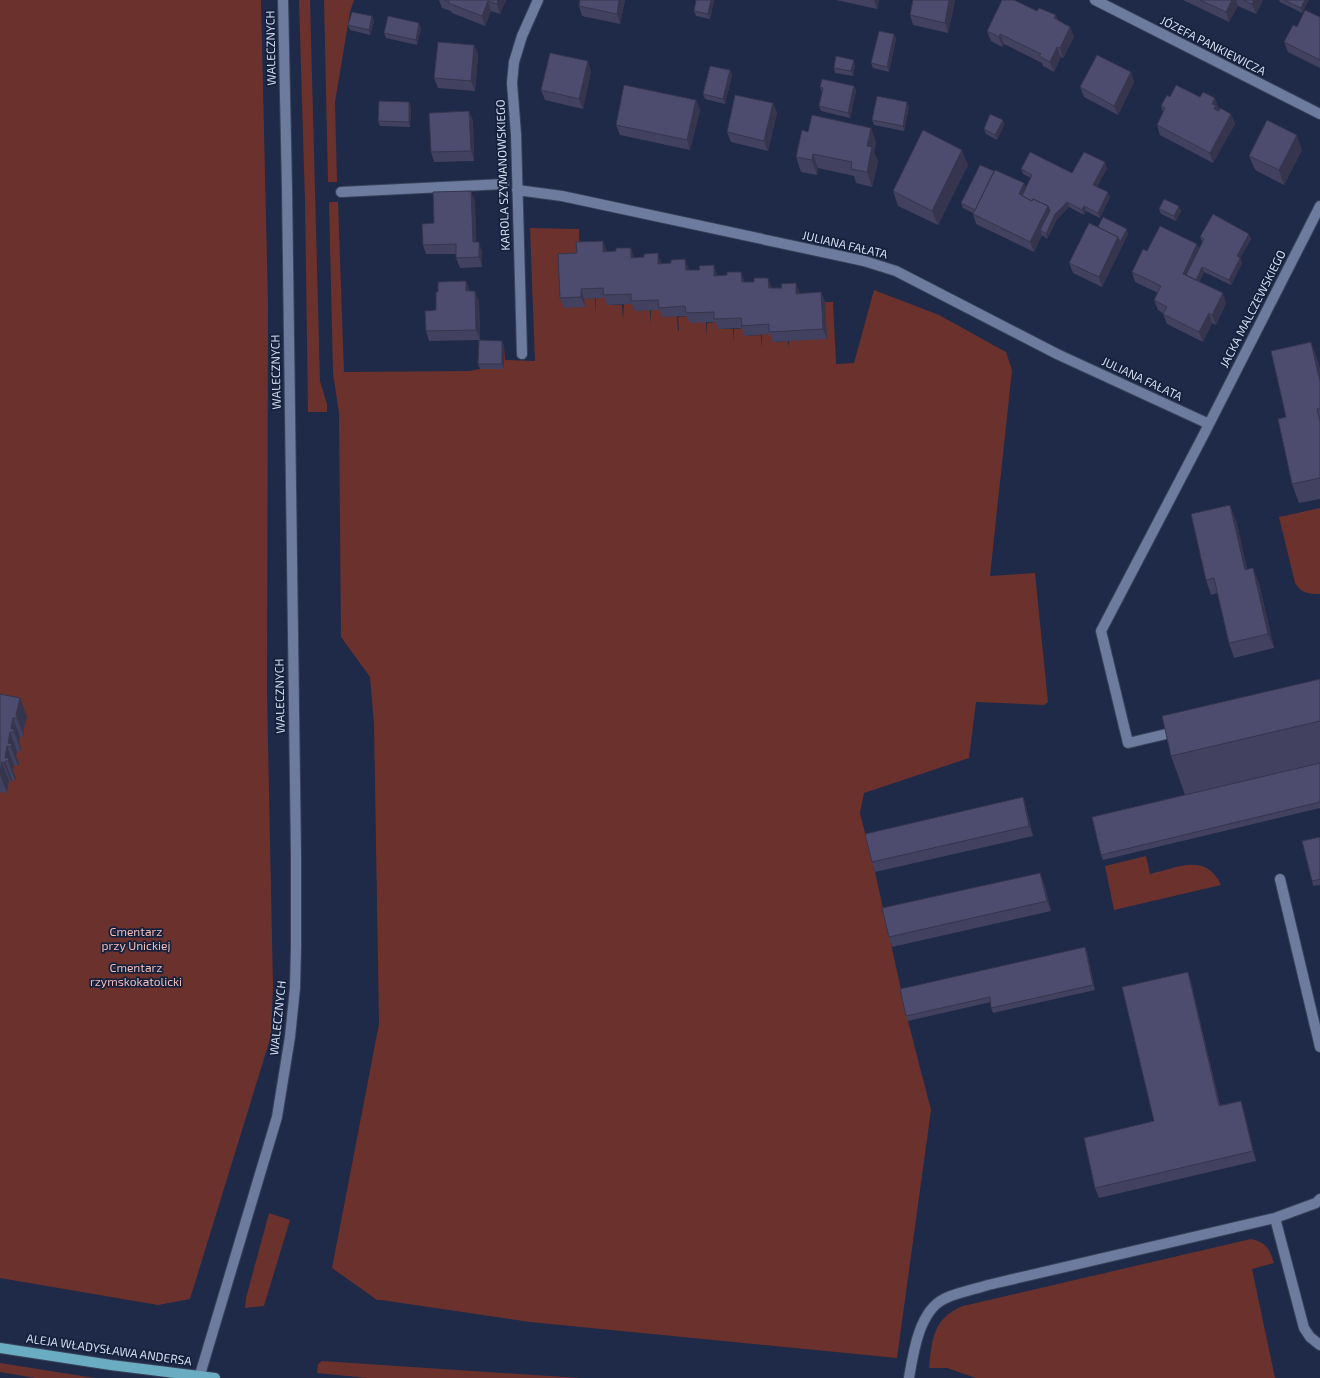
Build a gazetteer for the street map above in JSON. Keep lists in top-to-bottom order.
{
  "streets": {
    "main road": ["ALEJA WŁADYSŁAWA ANDERSA"],
    "street": [
      "JÓZEFA PANKIEWICZA",
      "WALECZNYCH",
      "KAROLA SZYMANOWSKIEGO",
      "JULIANA FAŁATA",
      "JACKA MALCZEWSKIEGO"
    ]
  },
  "crossings": [
    ["WALECZNYCH", "ALEJA WŁADYSŁAWA ANDERSA"],
    ["KAROLA SZYMANOWSKIEGO", "JULIANA FAŁATA"],
    ["JULIANA FAŁATA", "JACKA MALCZEWSKIEGO"]
  ],
  "parks": ["Cmentarz przy Unickiej", "Cmentarz rzymskokatolicki"]
}
